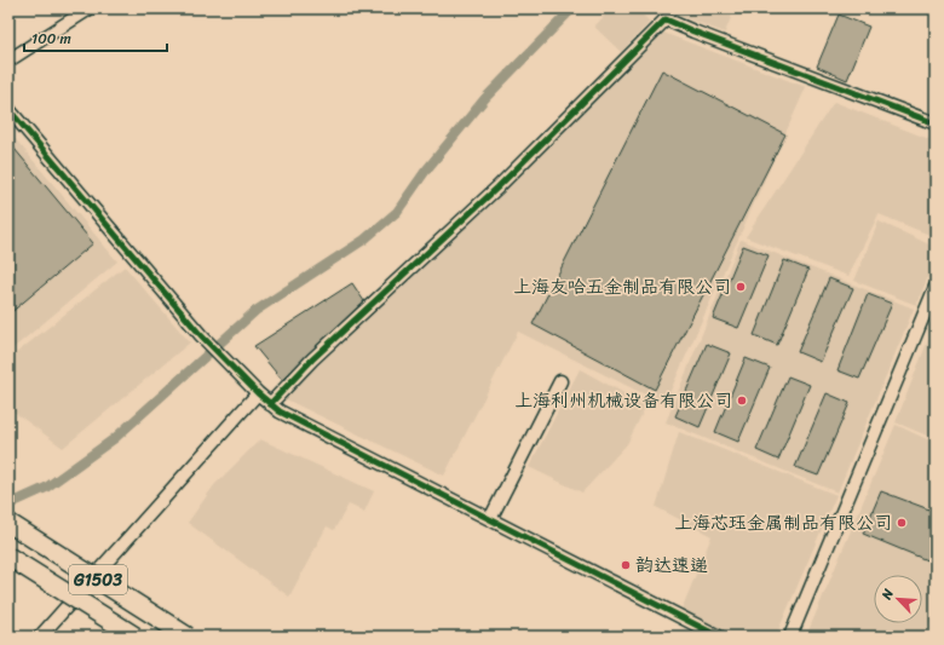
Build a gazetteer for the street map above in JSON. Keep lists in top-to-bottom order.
{
  "streets": {
    "highway": ["G1503"]
  },
  "places": [
    "上海友哈五金制品有限公司",
    "上海利州机械设备有限公司",
    "上海芯珏金属制品有限公司",
    "韵达速递"
  ],
  "scale_bar": "100 m",
  "north": "top left"
}
